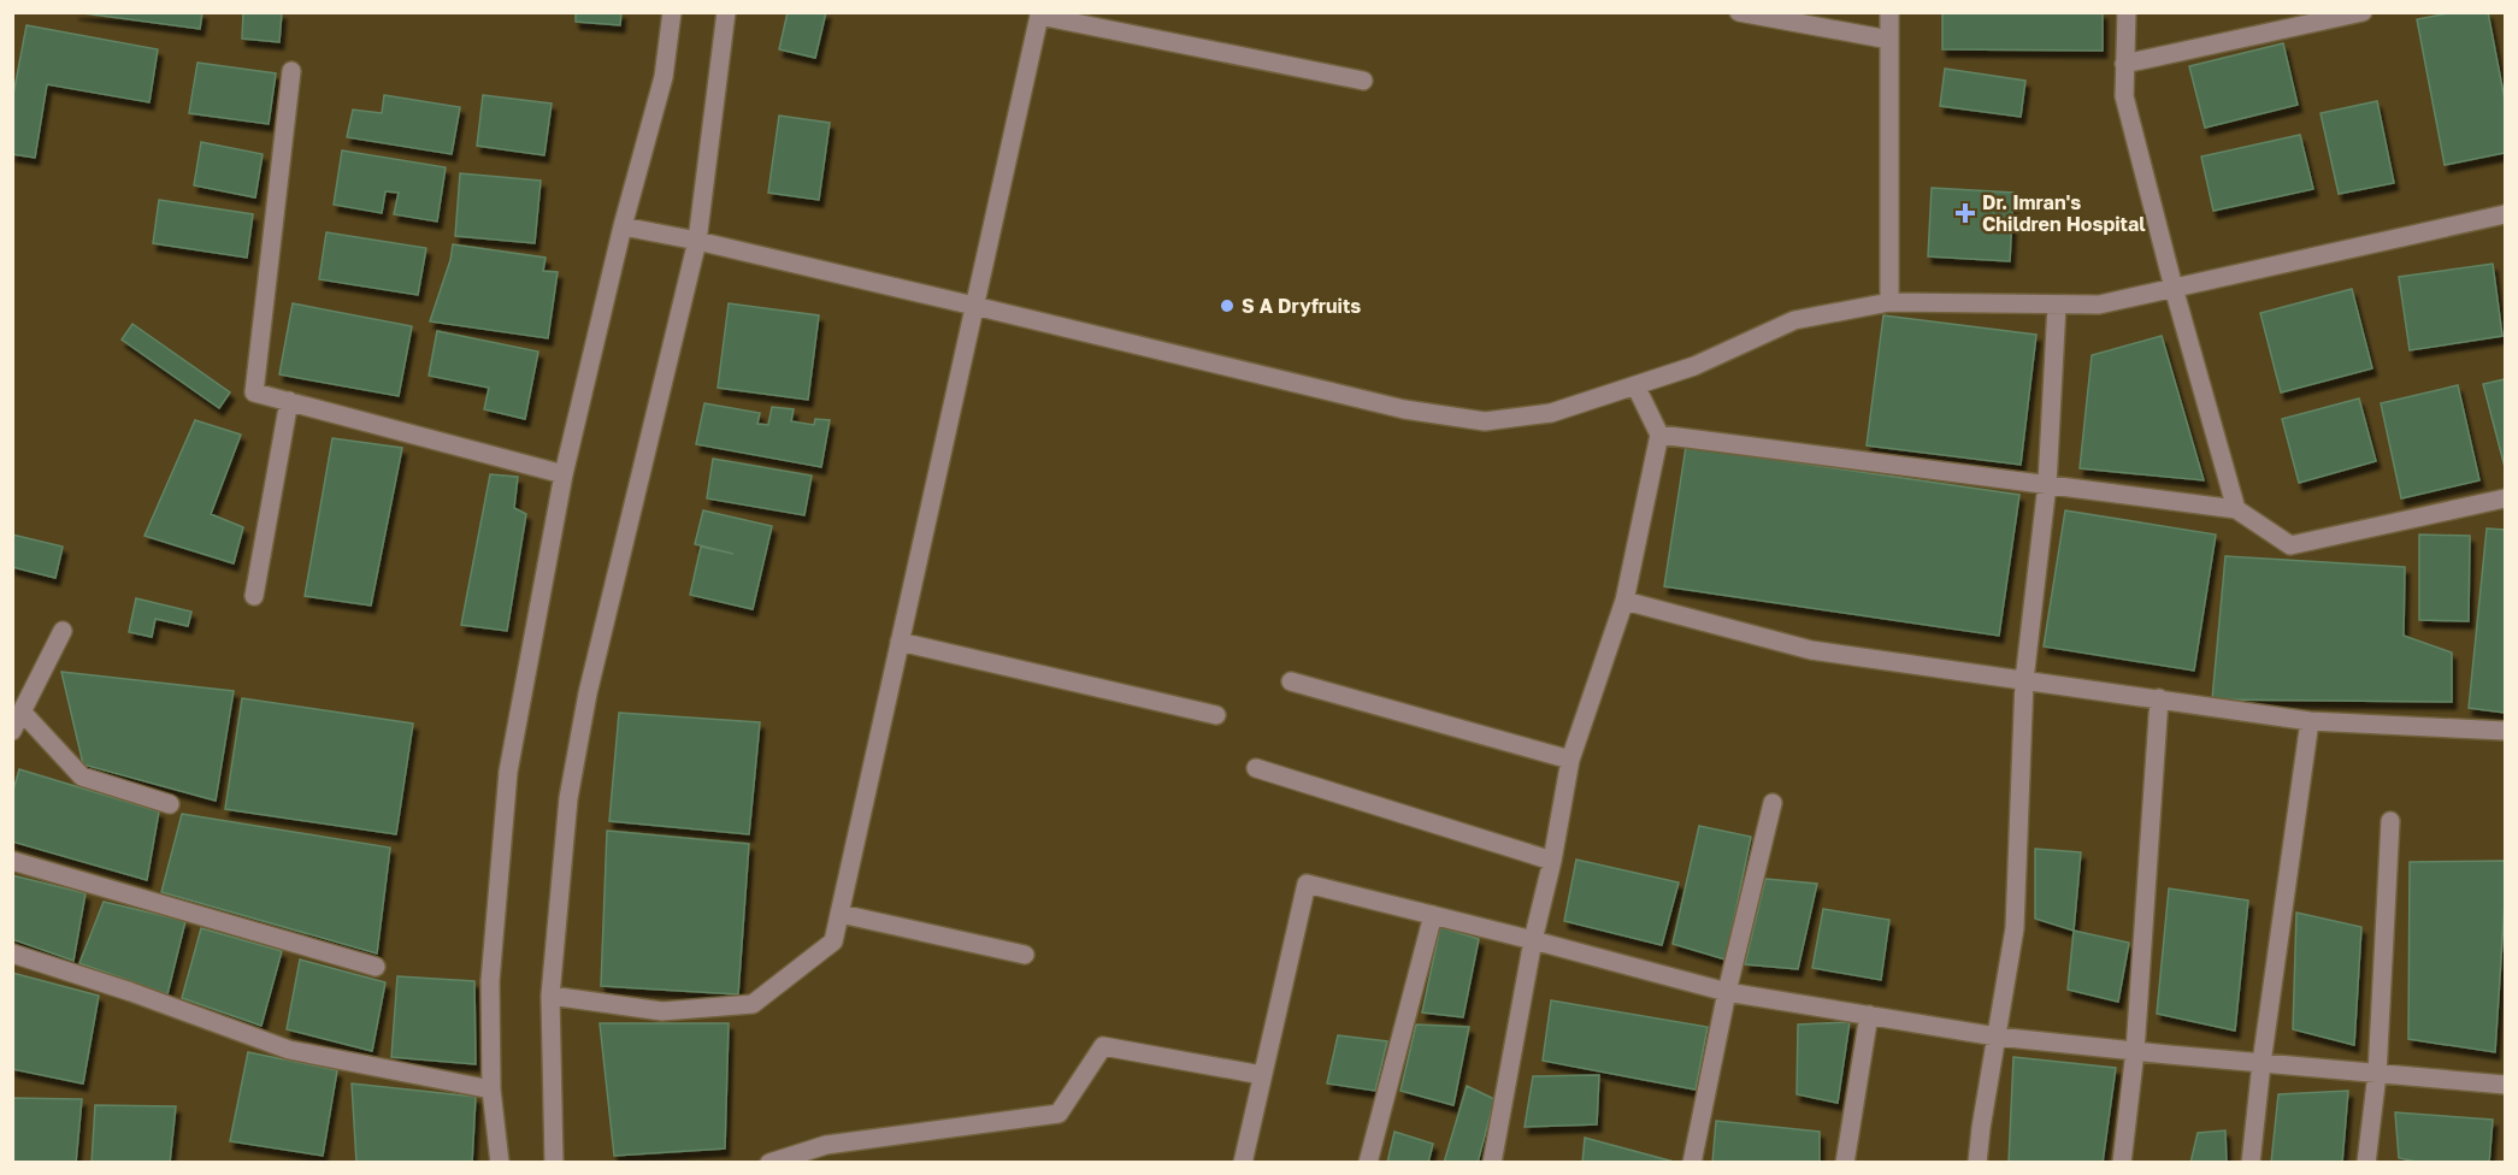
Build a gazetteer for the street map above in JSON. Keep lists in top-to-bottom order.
{
  "places": {
    "health": ["Dr. Imran's Children Hospital"],
    "other": ["S A Dryfruits"]
  }
}
